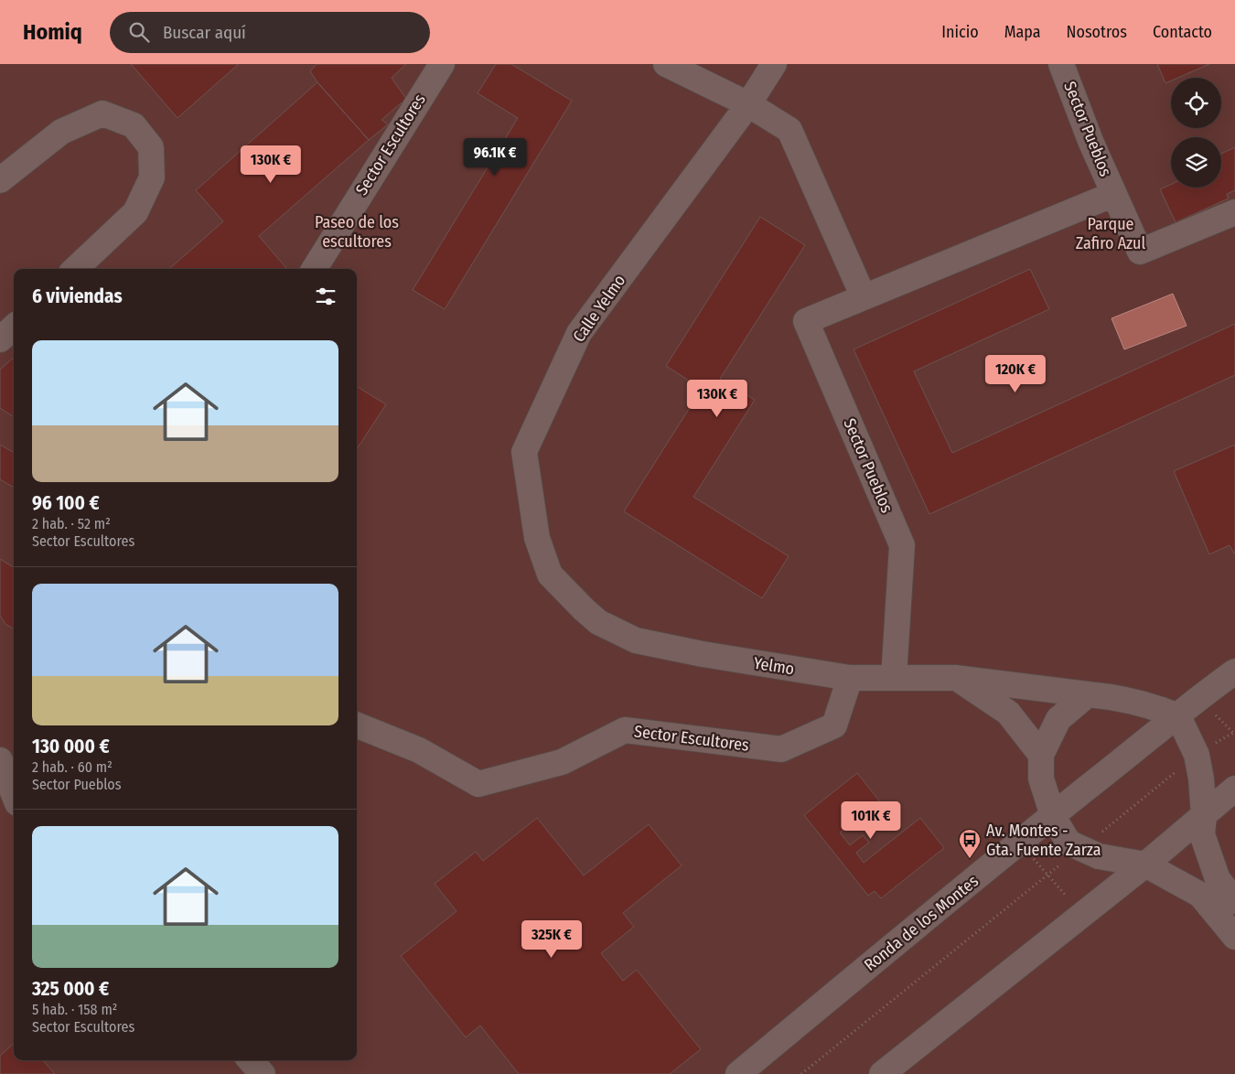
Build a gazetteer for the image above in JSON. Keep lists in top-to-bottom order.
{
  "streets": {
    "street": [
      "Sector Pueblos",
      "Sector Escultores",
      "Calle Yelmo",
      "Yelmo",
      "Ronda de los Montes"
    ]
  },
  "crossings": [
    ["Sector Pueblos", "Yelmo"],
    ["Sector Escultores", "Yelmo"],
    ["Calle Yelmo", "Yelmo"],
    ["Yelmo", "Ronda de los Montes"]
  ],
  "parks": ["Paseo de los escultores", "Parque Zafiro Azul"],
  "places": {
    "bus stop": ["Av. Montes - Gta. Fuente Zarza"]
  },
  "page": {
    "header": "Homiq",
    "search": "Buscar aquí",
    "nav": [
      "Inicio",
      "Mapa",
      "Nosotros",
      "Contacto"
    ],
    "price": [
      "96.1K €",
      "130K €",
      "120K €",
      "130K €",
      "101K €",
      "325K €"
    ],
    "heading": "6 viviendas",
    "list": [
      {
        "name": "96 100 €",
        "note": "2 hab. · 52 m² · Sector Escultores"
      },
      {
        "name": "130 000 €",
        "note": "2 hab. · 60 m² · Sector Pueblos"
      },
      {
        "name": "325 000 €",
        "note": "5 hab. · 158 m² · Sector Escultores"
      }
    ]
  }
}
